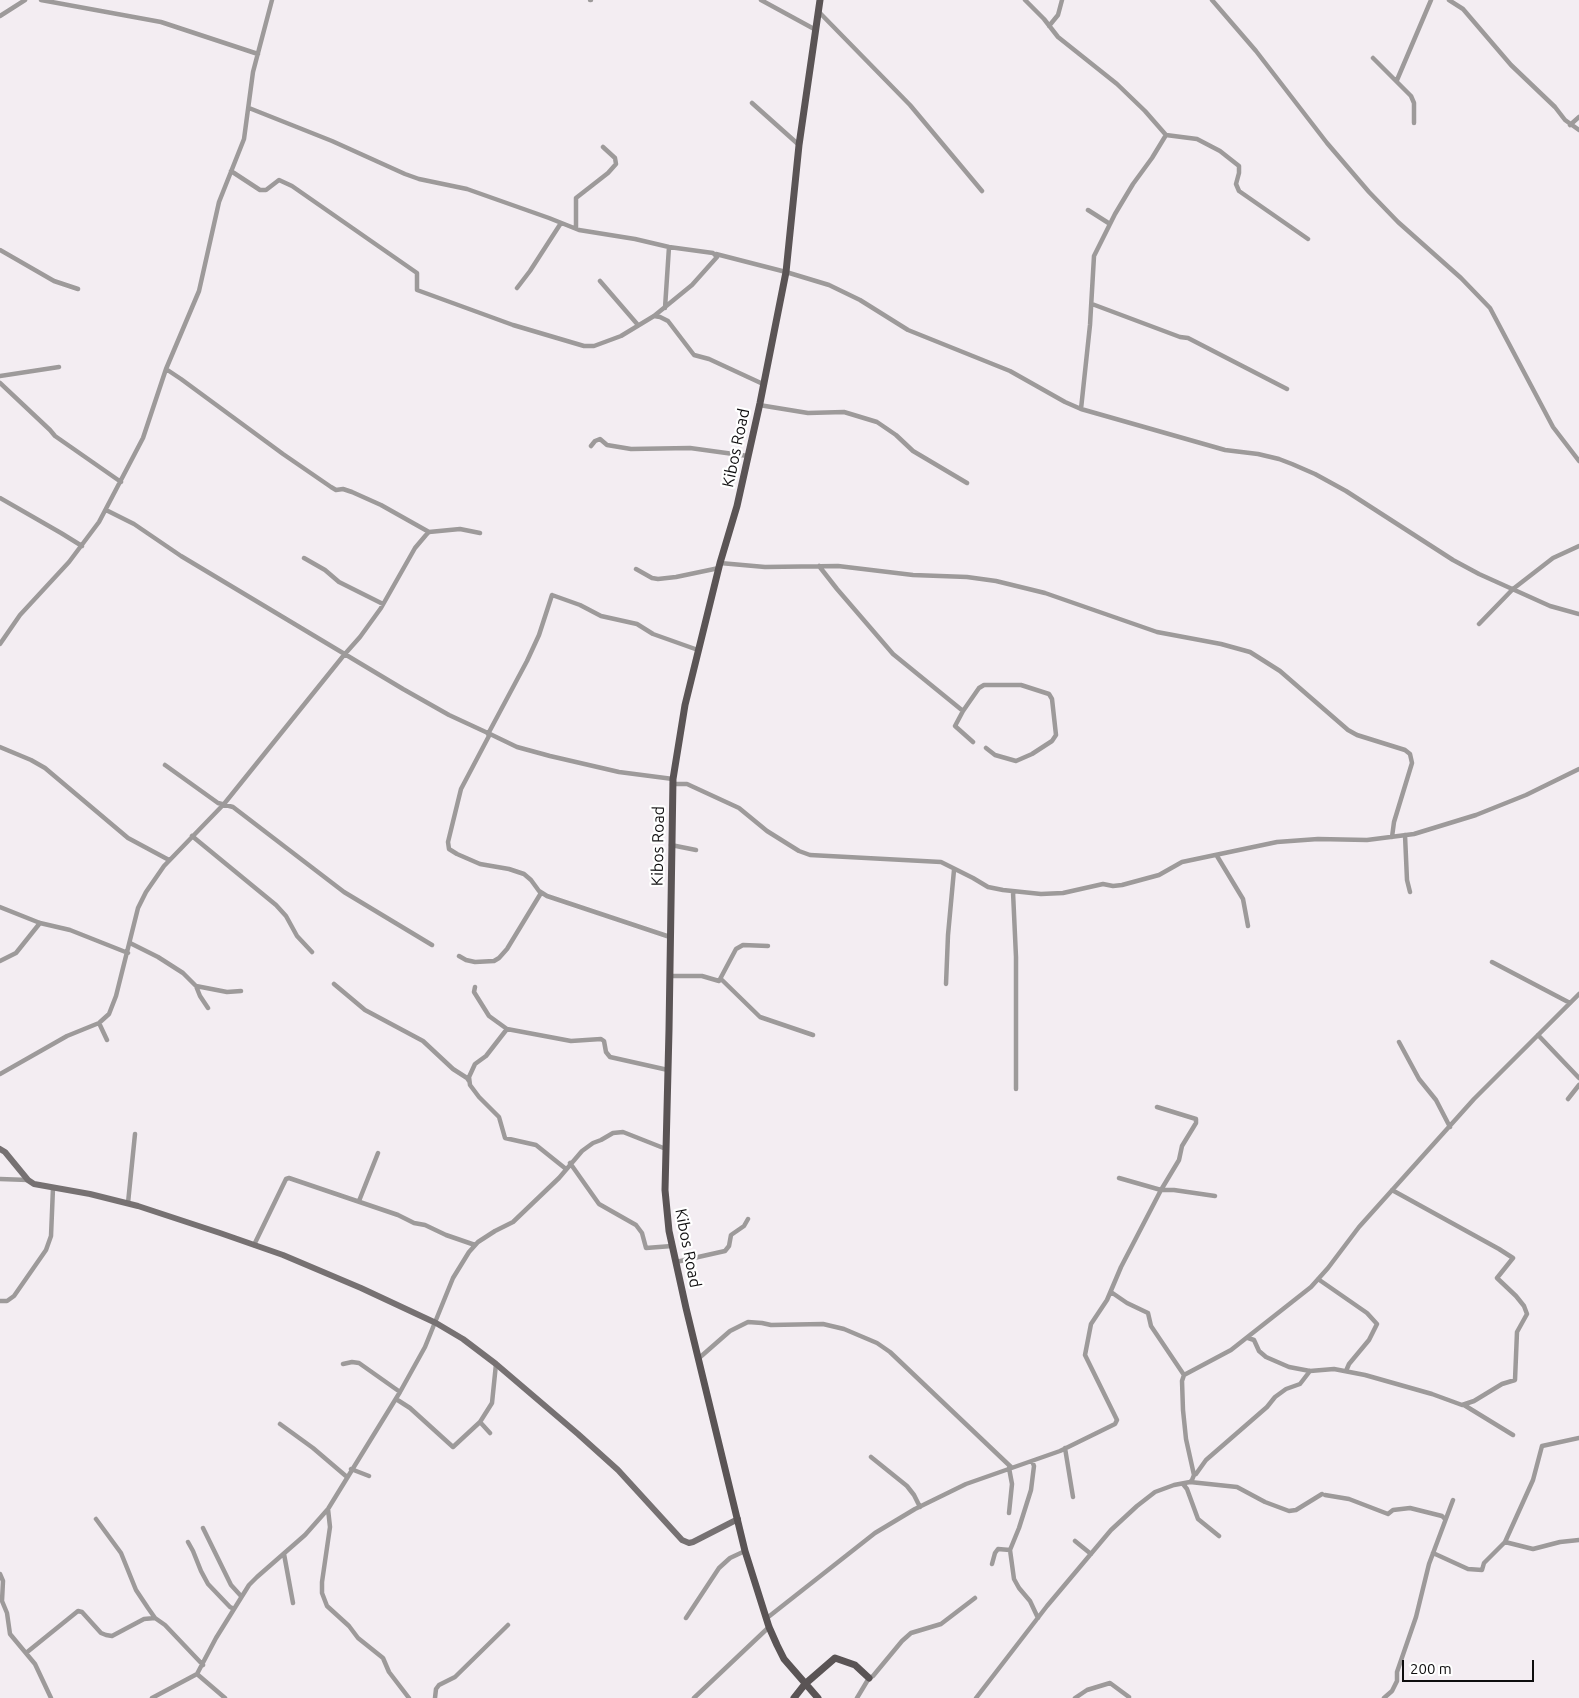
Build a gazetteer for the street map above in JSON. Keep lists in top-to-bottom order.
{
  "streets": {
    "main road": ["Kibos Road"]
  },
  "scale_bar": "200 m"
}
